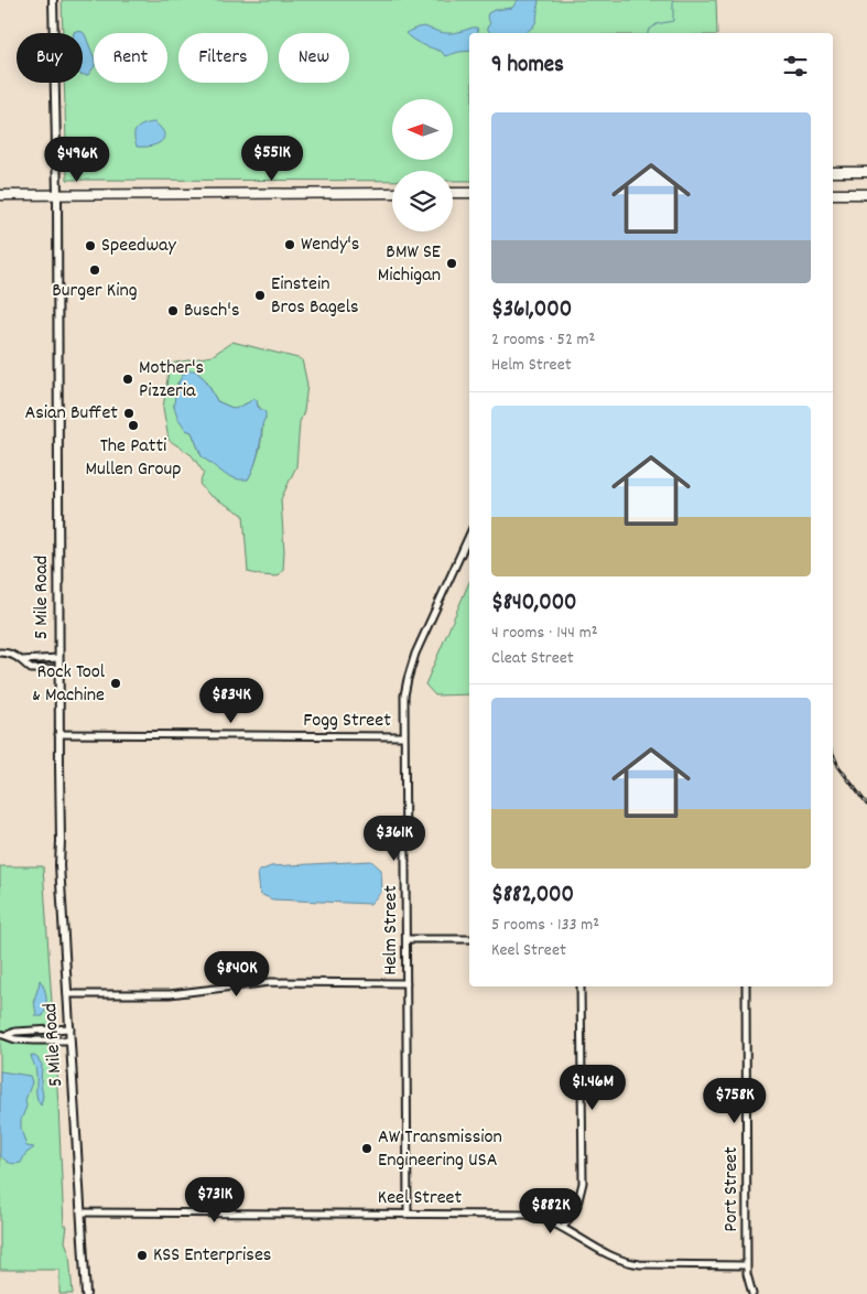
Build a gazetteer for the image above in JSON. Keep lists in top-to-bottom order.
{
  "streets": {
    "street": [
      "5 Mile Road",
      "Fogg Street",
      "Helm Street",
      "Port Street",
      "Keel Street"
    ]
  },
  "crossings": [
    ["5 Mile Road", "Fogg Street"],
    ["5 Mile Road", "Keel Street"],
    ["Fogg Street", "Helm Street"],
    ["Helm Street", "Keel Street"],
    ["Port Street", "Keel Street"]
  ],
  "places": [
    "Wendy's",
    "Speedway",
    "BMW SE Michigan",
    "Burger King",
    "Einstein Bros Bagels",
    "Busch's",
    "Mother's Pizzeria",
    "Asian Buffet",
    "The Patti Mullen Group",
    "Rock Tool & Machine",
    "AW Transmission Engineering USA",
    "KSS Enterprises"
  ],
  "north": "left",
  "page": {
    "chip": [
      "Buy",
      "Rent",
      "Filters",
      "New"
    ],
    "heading": "9 homes",
    "list": [
      {
        "name": "$361,000",
        "note": "2 rooms · 52 m² · Helm Street"
      },
      {
        "name": "$840,000",
        "note": "4 rooms · 144 m² · Cleat Street"
      },
      {
        "name": "$882,000",
        "note": "5 rooms · 133 m² · Keel Street"
      }
    ],
    "price": [
      "$551K",
      "$496K",
      "$834K",
      "$361K",
      "$840K",
      "$1.46M",
      "$758K",
      "$731K",
      "$882K"
    ]
  }
}
